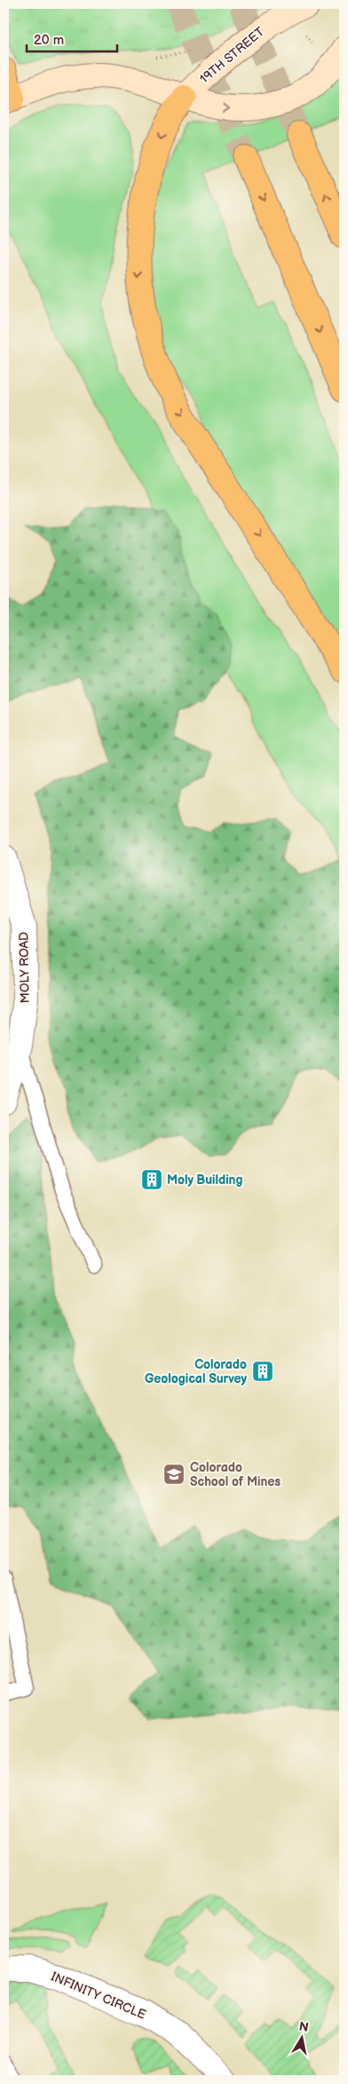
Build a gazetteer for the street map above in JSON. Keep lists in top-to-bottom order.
{
  "streets": {
    "main road": ["19TH STREET"],
    "street": ["MOLY ROAD", "INFINITY CIRCLE"]
  },
  "places": {
    "building": ["Moly Building", "Colorado Geological Survey"],
    "school or university": ["Colorado School of Mines"]
  },
  "scale_bar": "20 m",
  "north": "top"
}
